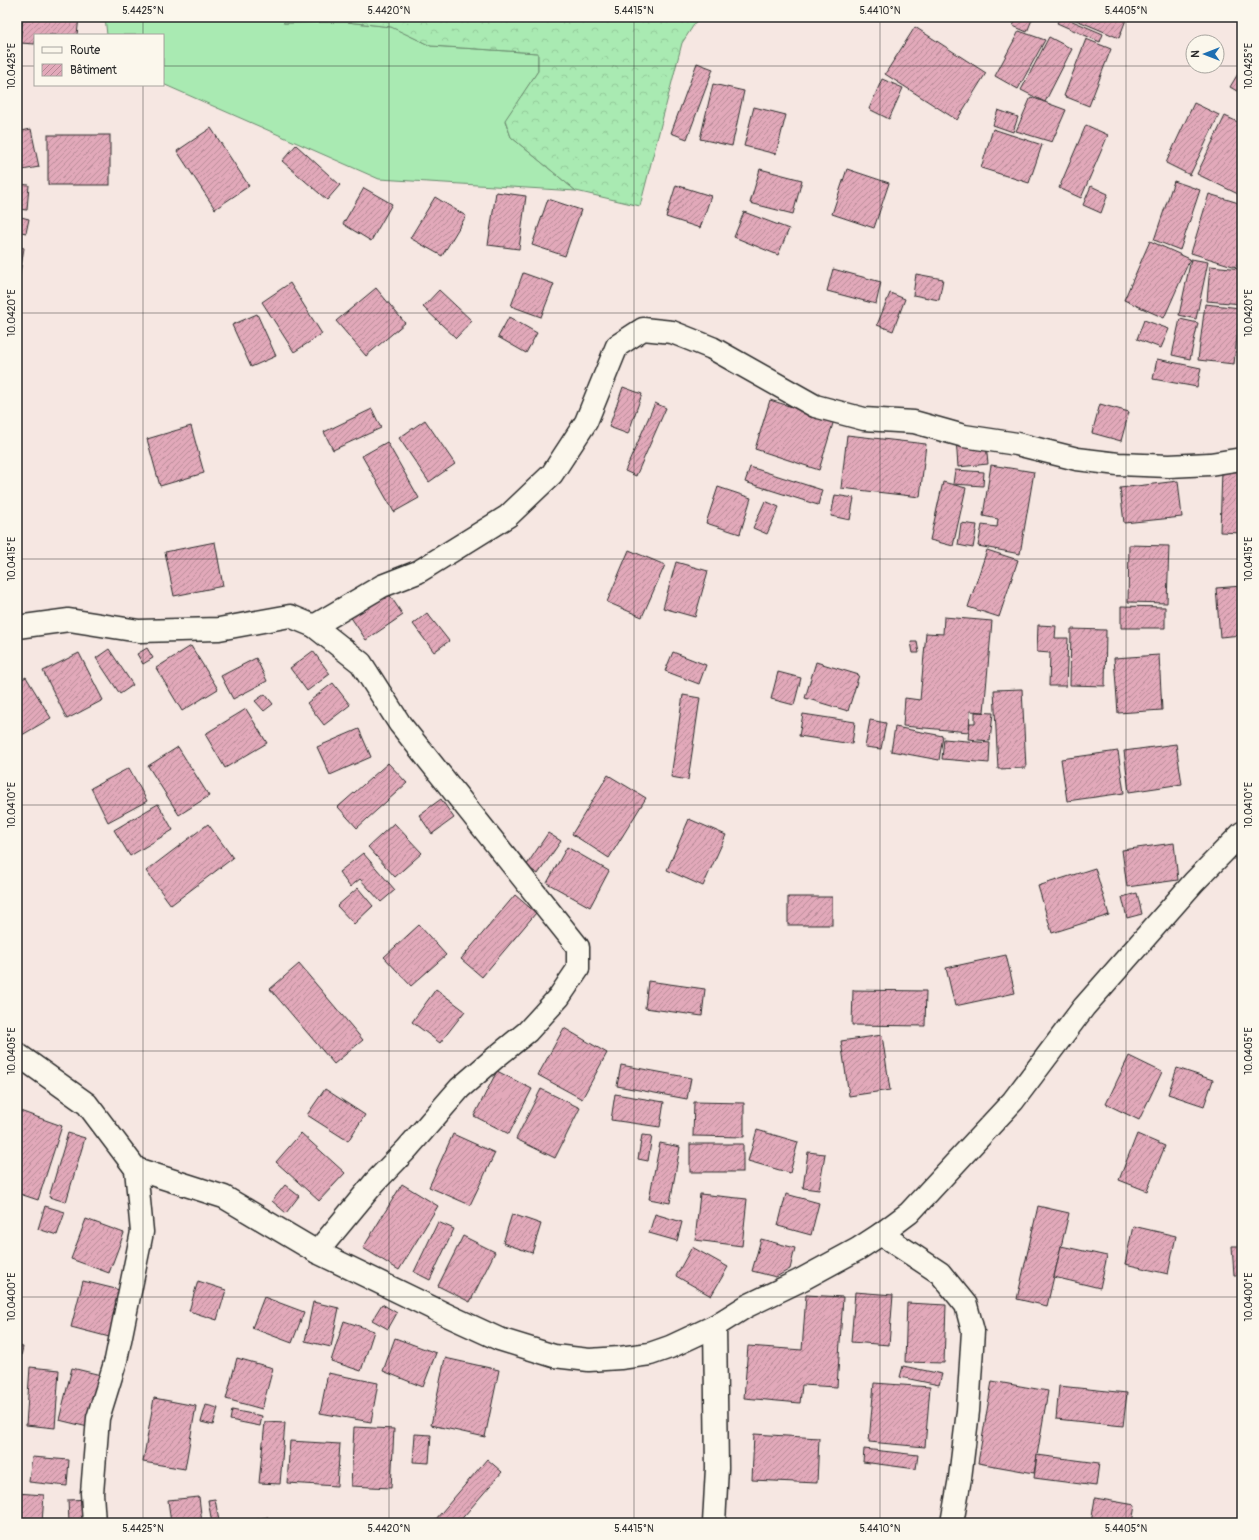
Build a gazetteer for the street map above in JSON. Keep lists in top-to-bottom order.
{
  "legend": ["Route", "Bâtiment"],
  "north": "left",
  "coordinates": [
    "5.4425°N",
    "5.4420°N",
    "5.4415°N",
    "5.4410°N",
    "5.4405°N",
    "10.0425°E",
    "10.0420°E",
    "10.0415°E",
    "10.0410°E",
    "10.0405°E",
    "10.0400°E"
  ]
}
